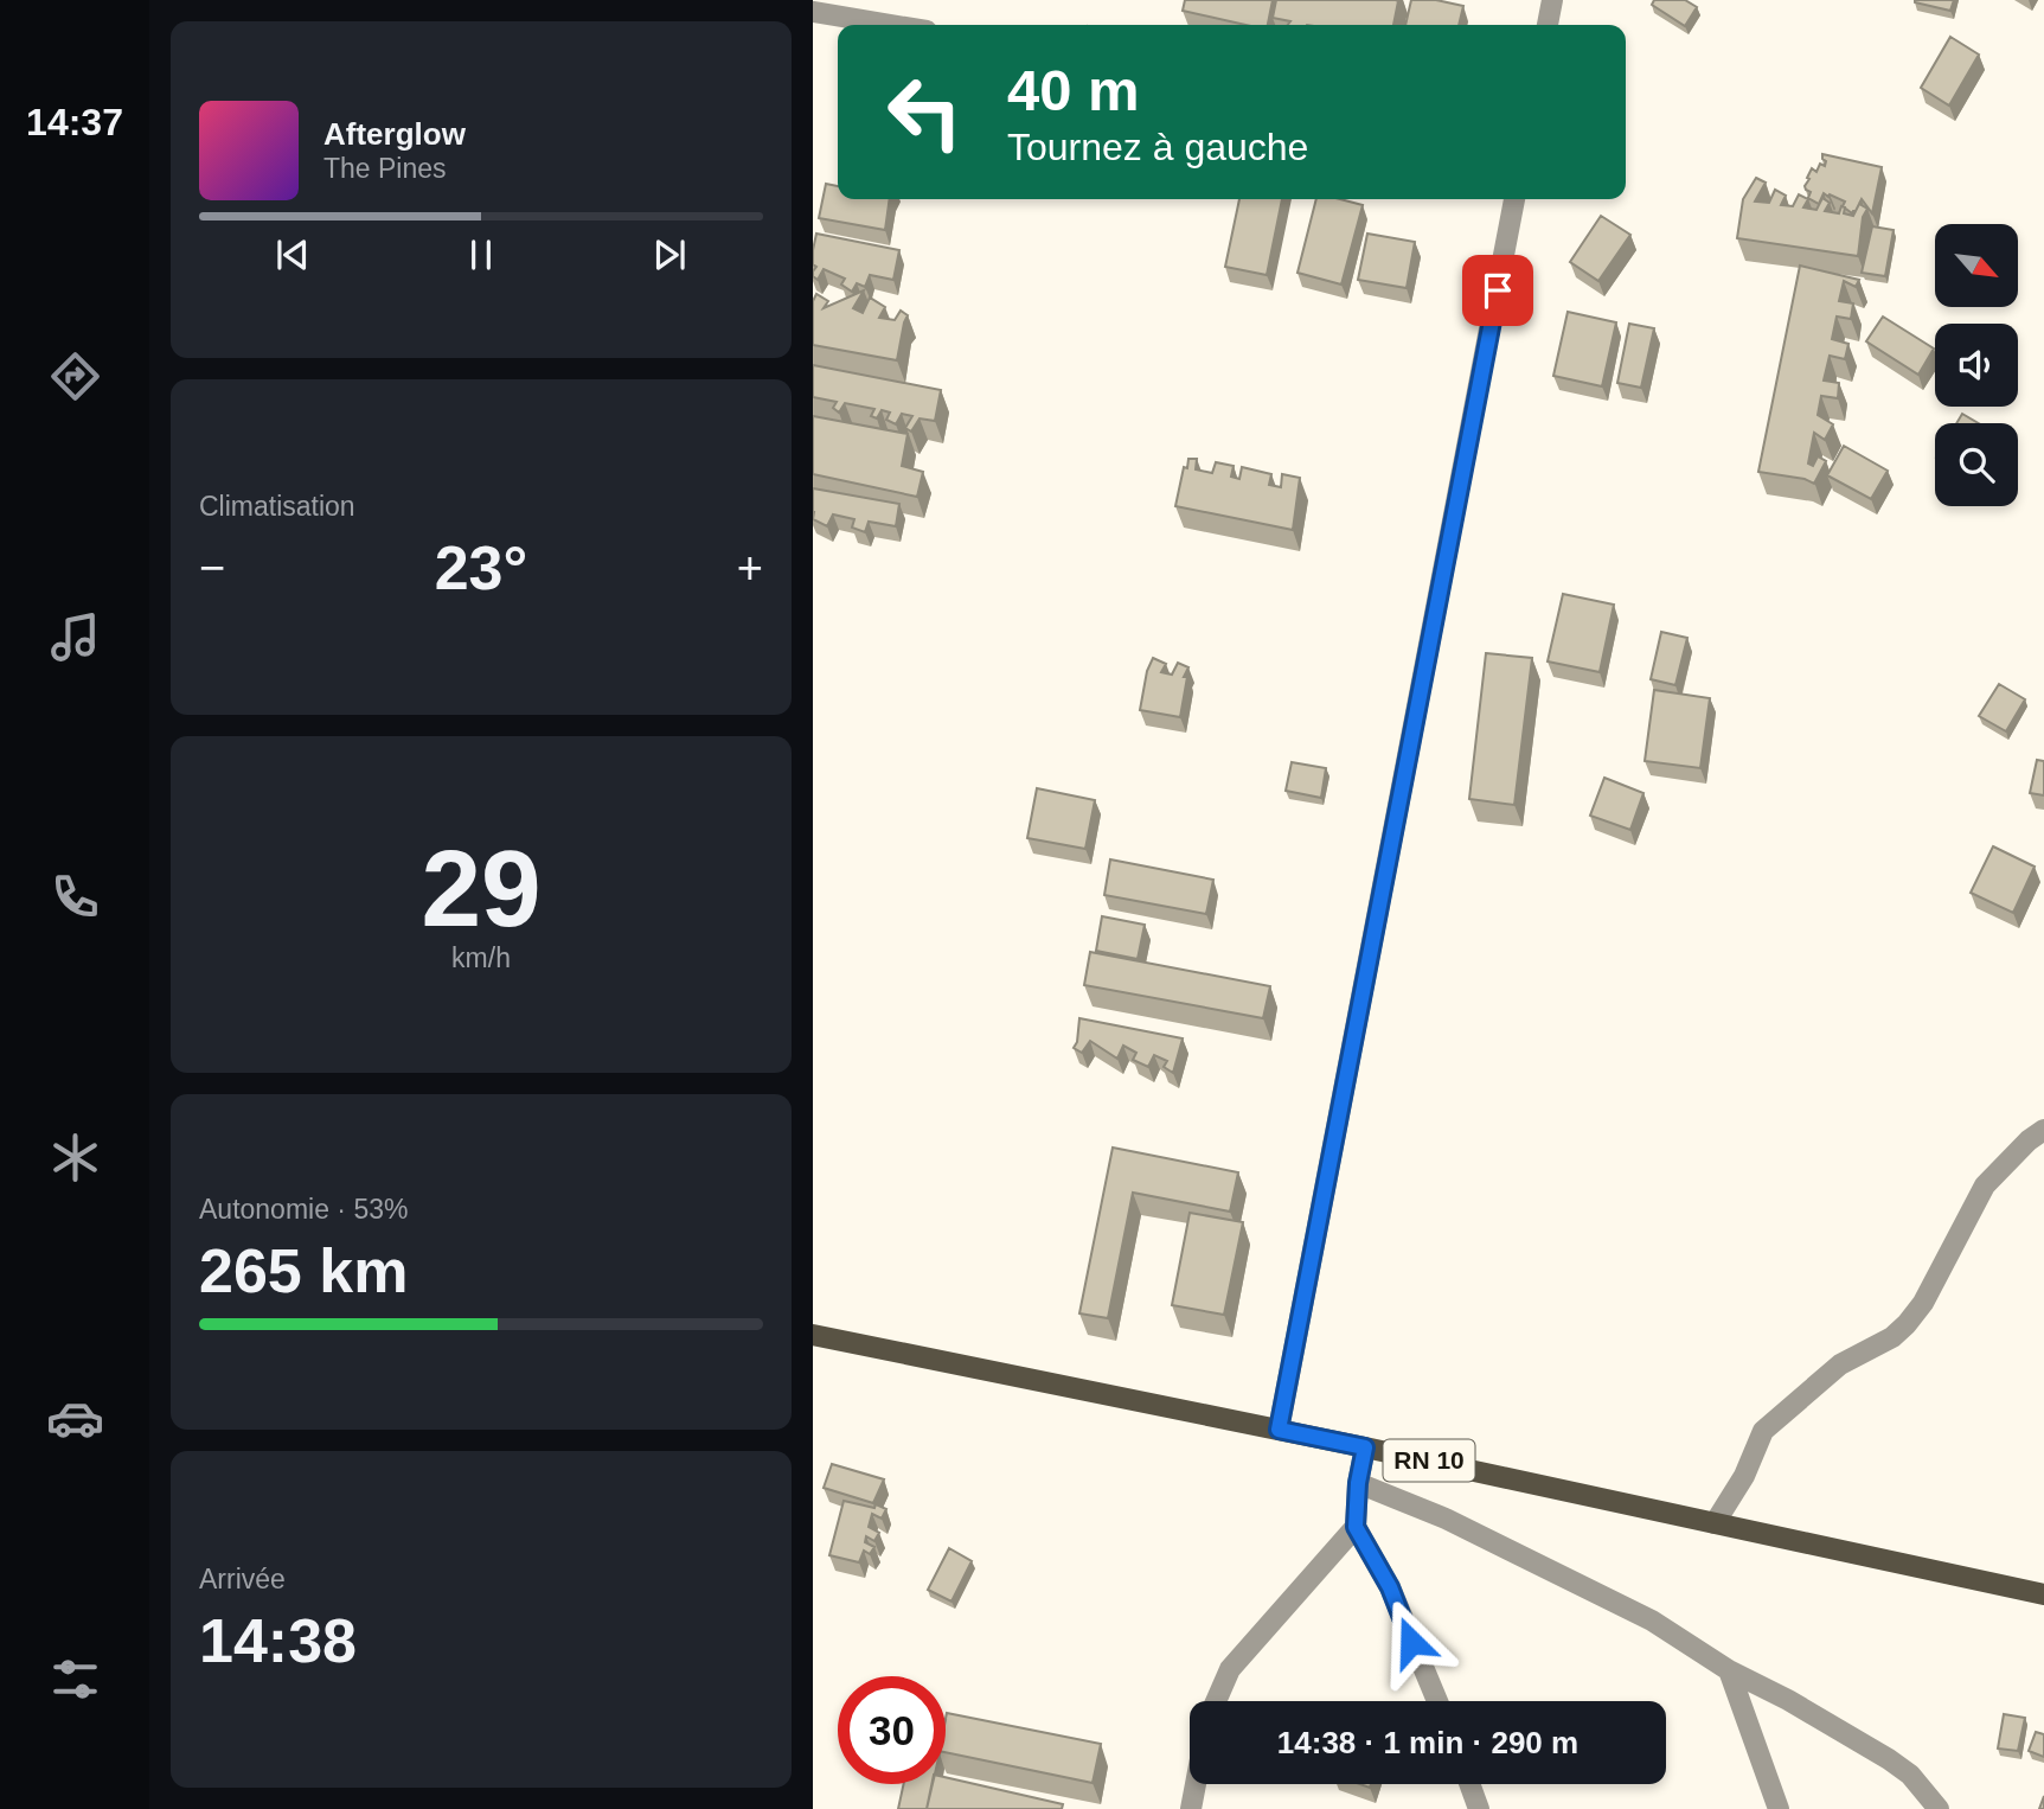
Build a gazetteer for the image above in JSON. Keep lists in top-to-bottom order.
{
  "streets": {
    "main road": ["RN 10"]
  },
  "north": "bottom right",
  "page": {
    "tabs": "14:37",
    "turn": ["40 m", "Tournez à gauche"],
    "song": ["Afterglow", "The Pines"],
    "tile": [
      "Climatisation",
      ["29", "km/h"],
      ["Autonomie · 53%", "265 km"],
      ["Arrivée", "14:38"]
    ],
    "heat": ["−", "23°", "+"],
    "limit": "30",
    "trip": "14:38 · 1 min · 290 m"
  }
}
